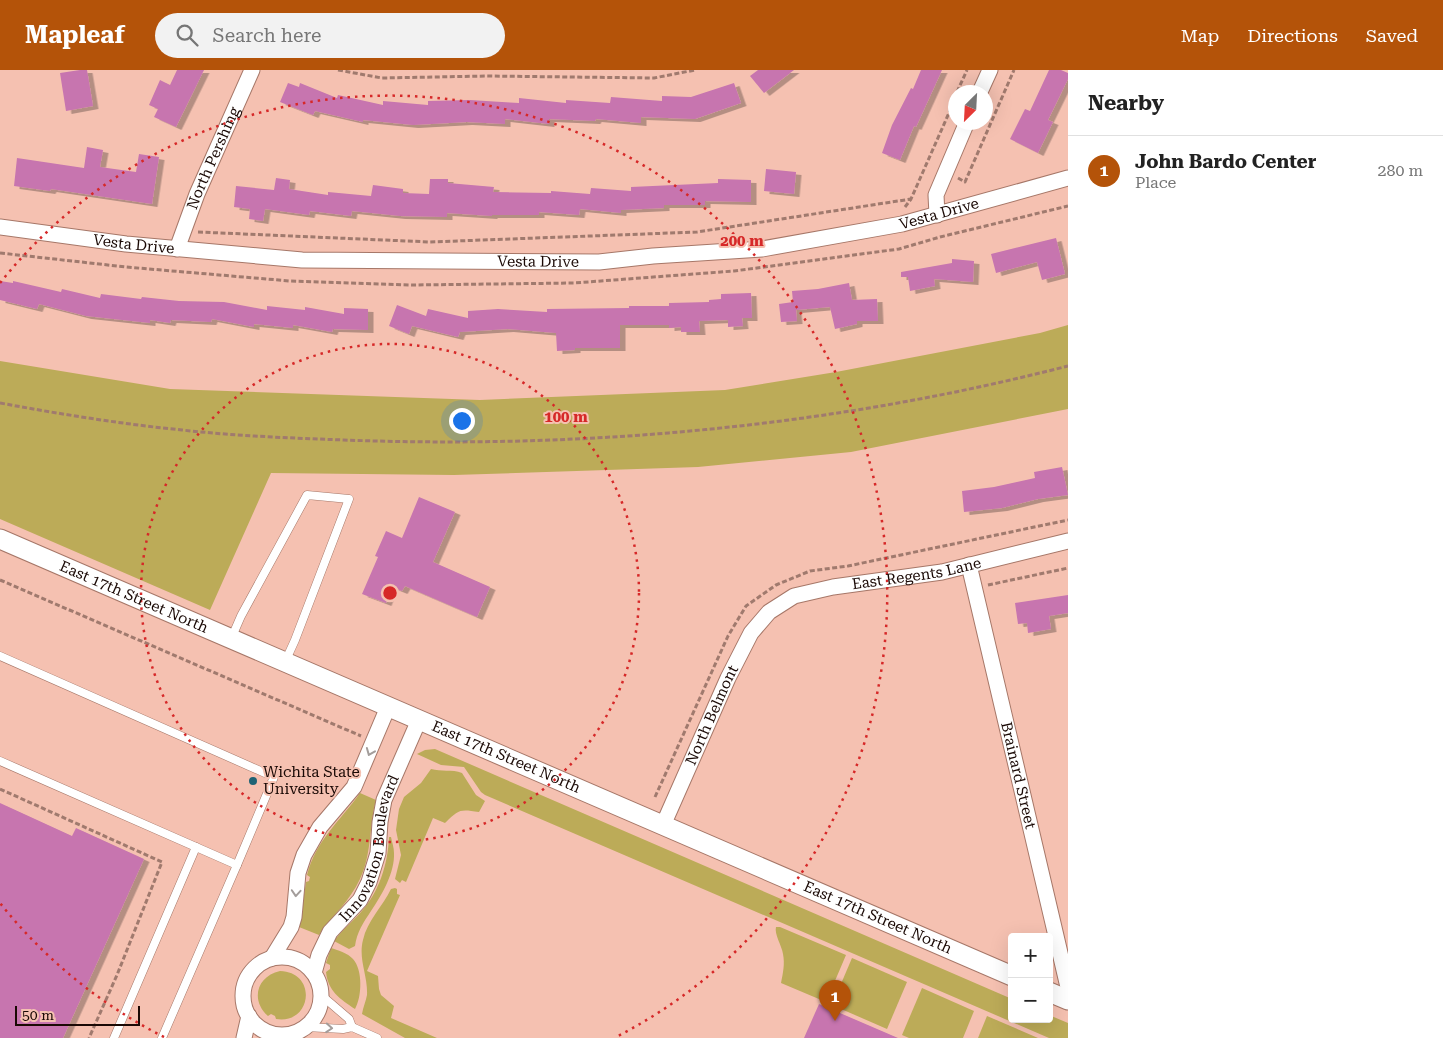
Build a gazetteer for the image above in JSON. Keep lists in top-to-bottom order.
{
  "streets": {
    "street": [
      "North Pershing",
      "Vesta Drive",
      "East Regents Lane",
      "East 17th Street North",
      "North Belmont",
      "Brainard Street",
      "Innovation Boulevard"
    ]
  },
  "crossings": [
    ["North Pershing", "Vesta Drive"],
    ["East Regents Lane", "North Belmont"],
    ["East Regents Lane", "Brainard Street"],
    ["East 17th Street North", "North Belmont"],
    ["East 17th Street North", "Innovation Boulevard"]
  ],
  "places": ["Wichita State University"],
  "scale_bar": "50 m",
  "north": "bottom left",
  "page": {
    "header": "Mapleaf",
    "search": "Search here",
    "nav": ["Map", "Directions", "Saved"],
    "heading": "Nearby",
    "list": [
      {
        "mark": "1",
        "name": "John Bardo Center",
        "note": "Place",
        "value": "280 m"
      }
    ],
    "map_buttons": ["+", "−"],
    "pins": "1",
    "scale": "50 m"
  },
  "rings": ["200 m", "100 m"]
}
